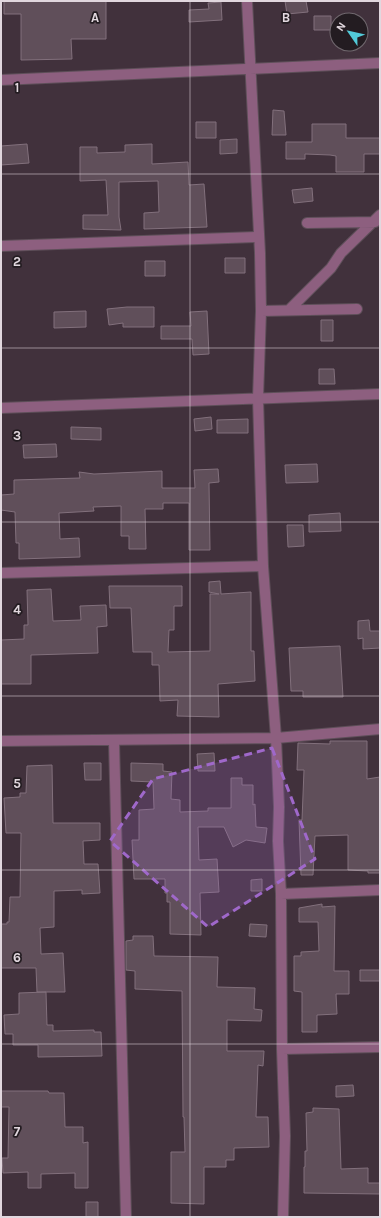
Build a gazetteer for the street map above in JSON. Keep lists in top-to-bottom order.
{
  "north": "top left",
  "grid": {
    "columns": ["A", "B"],
    "rows": [
      "1",
      "2",
      "3",
      "4",
      "5",
      "6",
      "7"
    ]
  }
}
